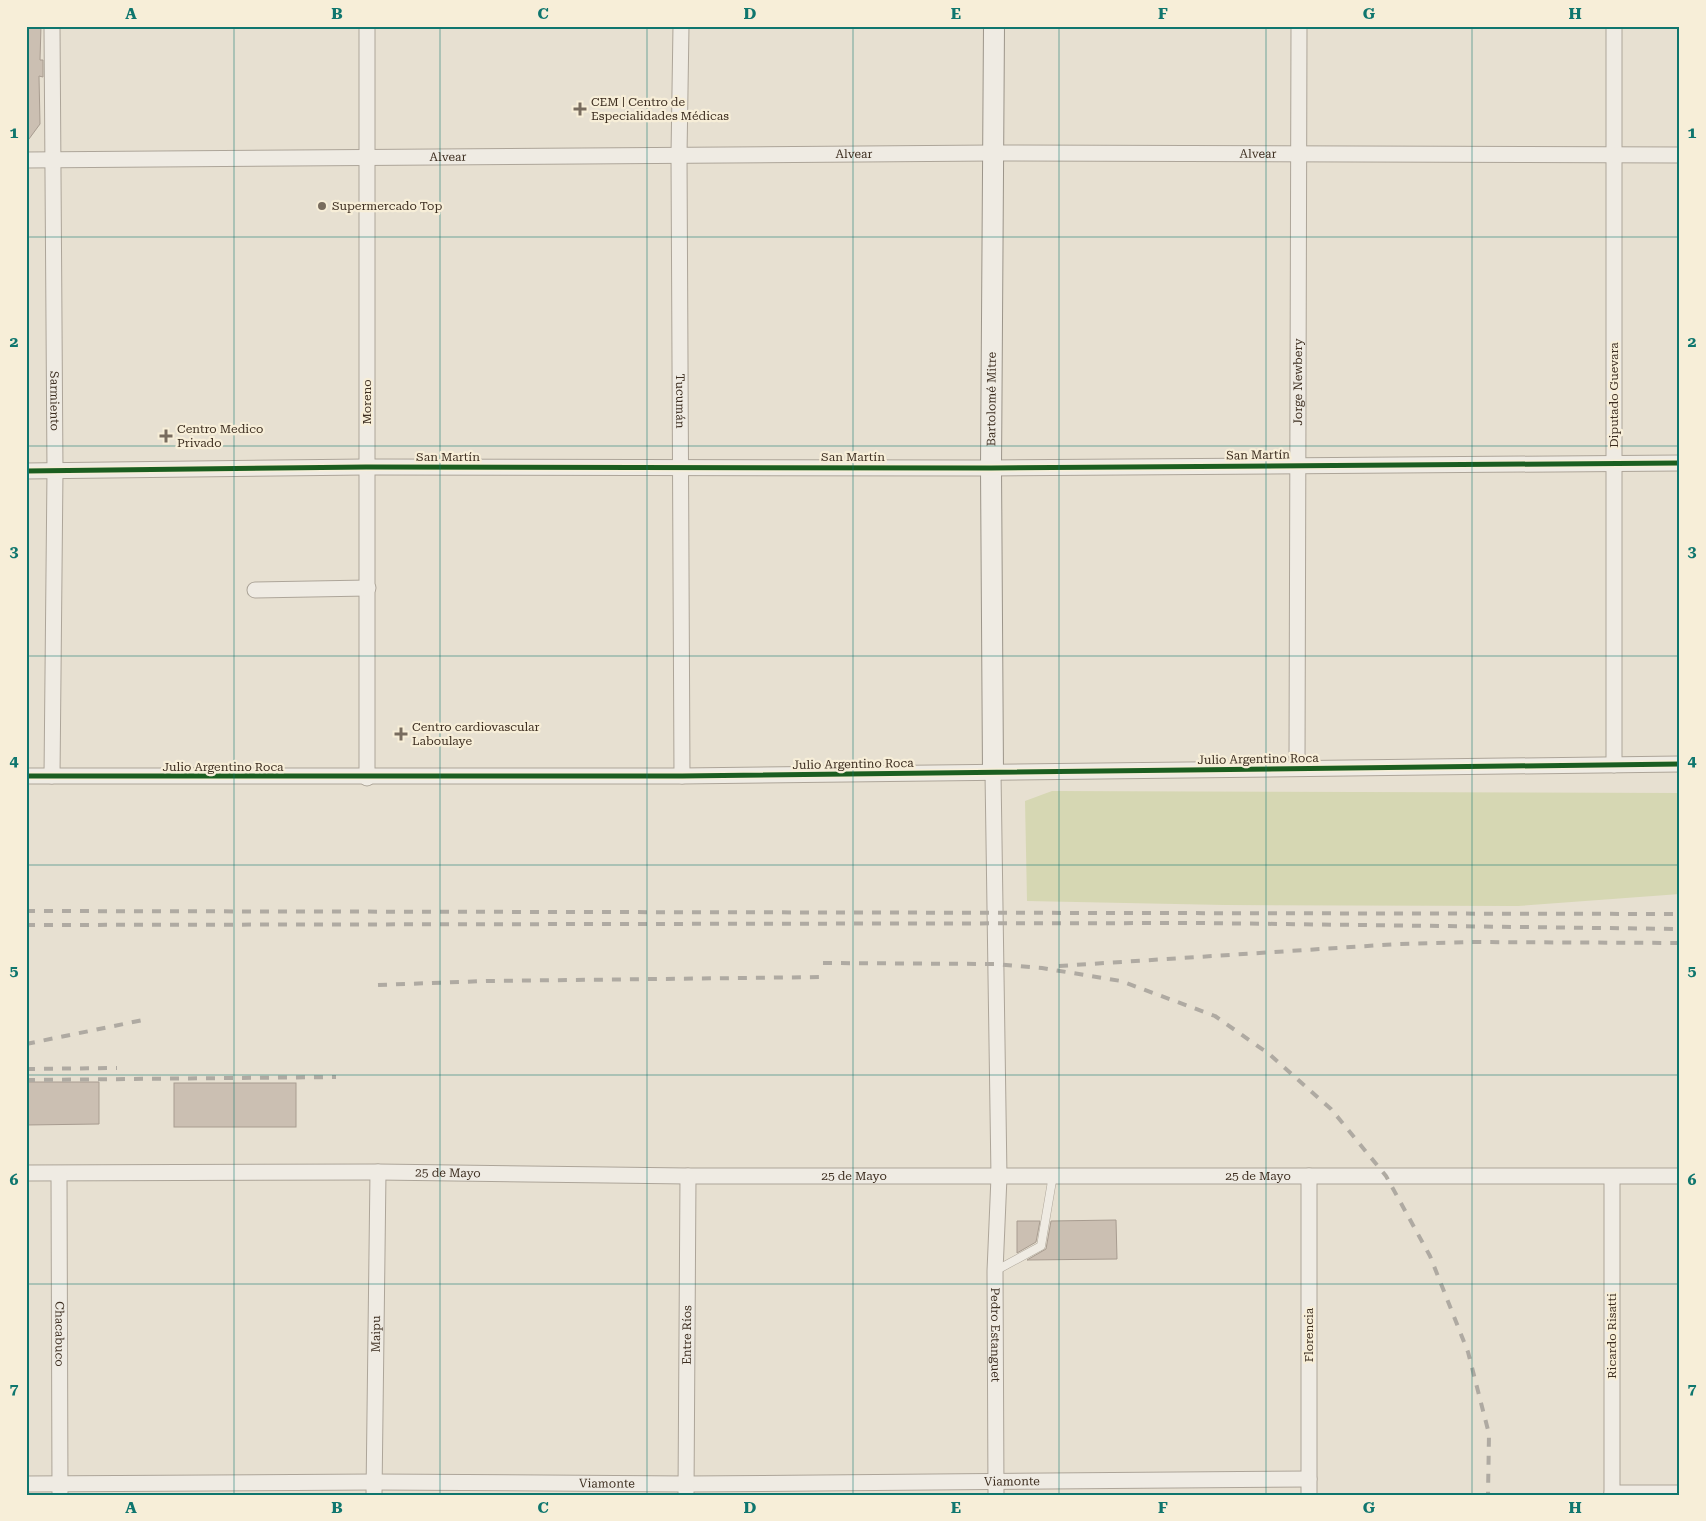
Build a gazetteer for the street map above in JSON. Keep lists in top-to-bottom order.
{
  "streets": {
    "main road": ["Bartolomé Mitre"],
    "street": [
      "Alvear",
      "Jorge Newbery",
      "Diputado Guevara",
      "Sarmiento",
      "Tucumán",
      "Moreno",
      "San Martín",
      "Julio Argentino Roca",
      "25 de Mayo",
      "Maipu",
      "Chacabuco",
      "Entre Ríos",
      "Florencia",
      "Pedro Estanguet",
      "Ricardo Risatti",
      "Viamonte"
    ]
  },
  "crossings": [
    ["Alvear", "Jorge Newbery"],
    ["Alvear", "Diputado Guevara"],
    ["Alvear", "Bartolomé Mitre"],
    ["Alvear", "Sarmiento"],
    ["Alvear", "Tucumán"],
    ["Alvear", "Moreno"],
    ["Jorge Newbery", "San Martín"],
    ["Jorge Newbery", "Julio Argentino Roca"],
    ["Diputado Guevara", "San Martín"],
    ["Diputado Guevara", "Julio Argentino Roca"],
    ["Bartolomé Mitre", "San Martín"],
    ["Bartolomé Mitre", "Julio Argentino Roca"],
    ["Bartolomé Mitre", "Pedro Estanguet"],
    ["Sarmiento", "San Martín"],
    ["Sarmiento", "Julio Argentino Roca"],
    ["Tucumán", "San Martín"],
    ["Tucumán", "Julio Argentino Roca"],
    ["Moreno", "San Martín"],
    ["Moreno", "Julio Argentino Roca"],
    ["Julio Argentino Roca", "Pedro Estanguet"],
    ["25 de Mayo", "Maipu"],
    ["25 de Mayo", "Chacabuco"],
    ["25 de Mayo", "Entre Ríos"],
    ["25 de Mayo", "Florencia"],
    ["25 de Mayo", "Pedro Estanguet"],
    ["25 de Mayo", "Ricardo Risatti"],
    ["Maipu", "Viamonte"],
    ["Chacabuco", "Viamonte"],
    ["Entre Ríos", "Viamonte"],
    ["Florencia", "Viamonte"],
    ["Pedro Estanguet", "Viamonte"]
  ],
  "places": {
    "health": ["CEM | Centro de Especialidades Médicas", "Centro Medico Privado", "Centro cardiovascular Laboulaye"],
    "other": ["Supermercado Top"]
  },
  "grid": {
    "columns": [
      "A",
      "B",
      "C",
      "D",
      "E",
      "F",
      "G",
      "H"
    ],
    "rows": [
      "1",
      "2",
      "3",
      "4",
      "5",
      "6",
      "7"
    ]
  }
}
